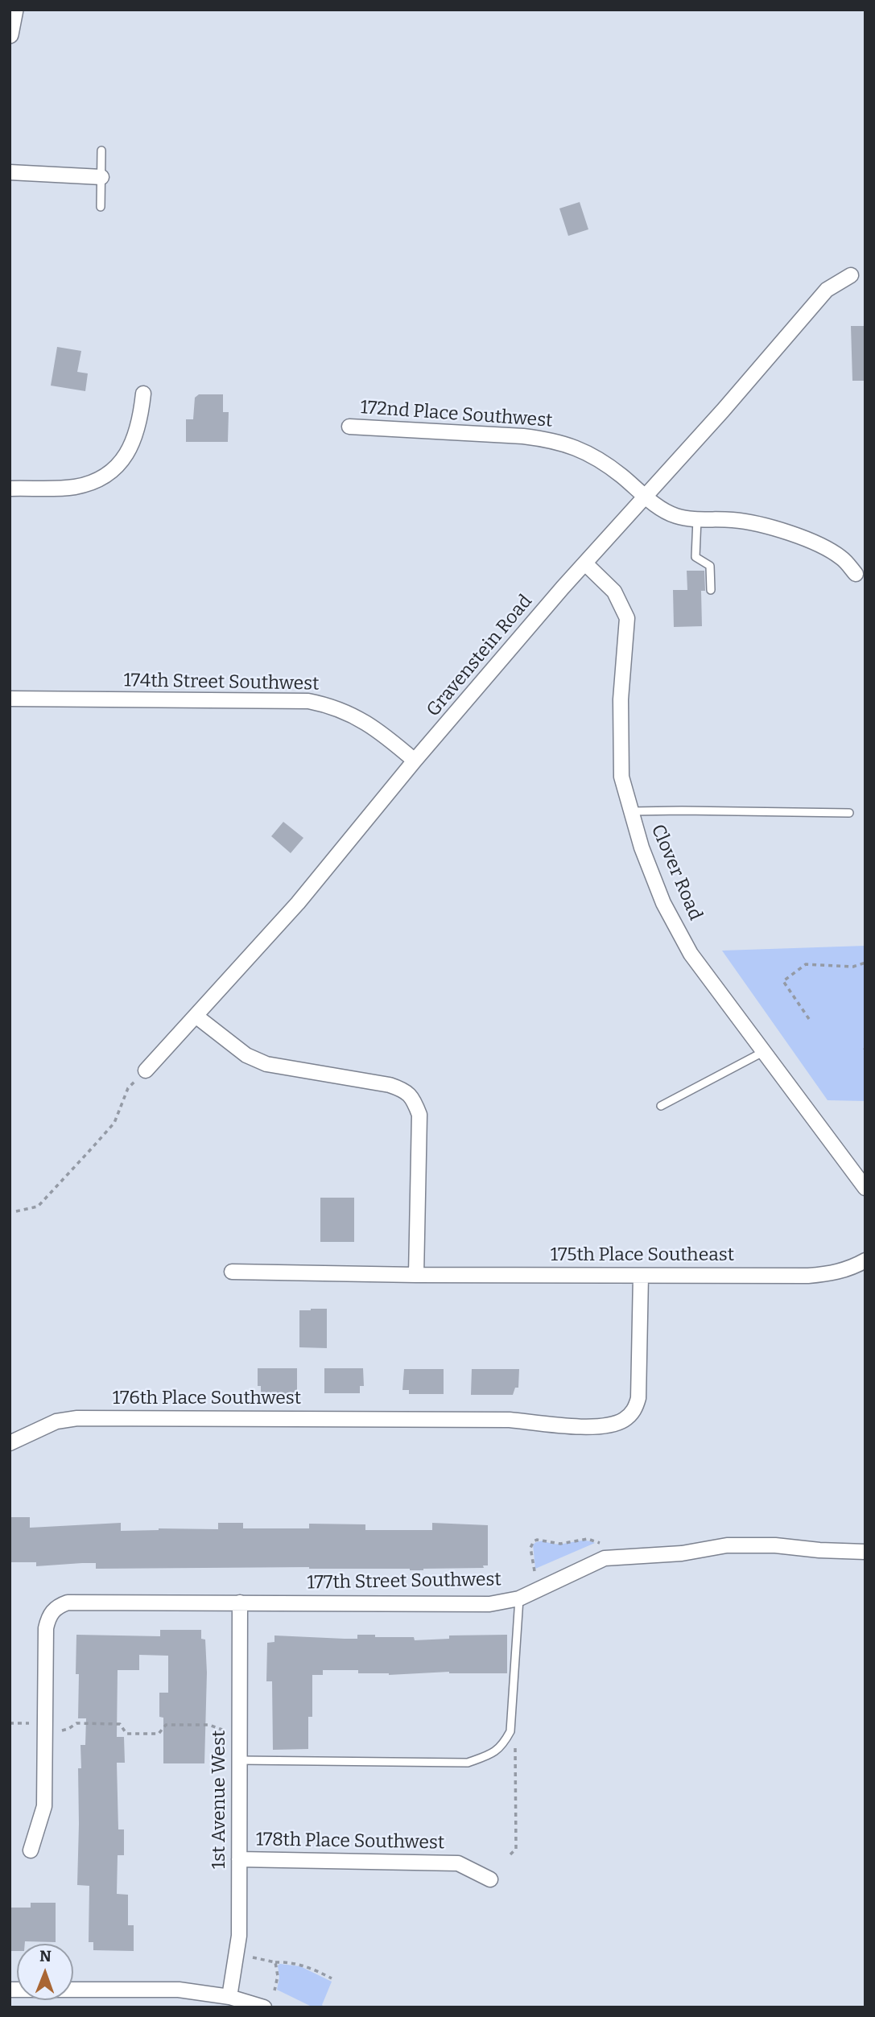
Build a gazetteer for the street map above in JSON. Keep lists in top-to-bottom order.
{
  "streets": {
    "street": [
      "172nd Place Southwest",
      "Gravenstein Road",
      "174th Street Southwest",
      "Clover Road",
      "175th Place Southeast",
      "176th Place Southwest",
      "177th Street Southwest",
      "1st Avenue West",
      "178th Place Southwest"
    ]
  },
  "crossings": [
    ["172nd Place Southwest", "Gravenstein Road"],
    ["Gravenstein Road", "174th Street Southwest"],
    ["Gravenstein Road", "Clover Road"],
    ["175th Place Southeast", "176th Place Southwest"],
    ["177th Street Southwest", "1st Avenue West"],
    ["1st Avenue West", "178th Place Southwest"]
  ],
  "north": "top"
}
